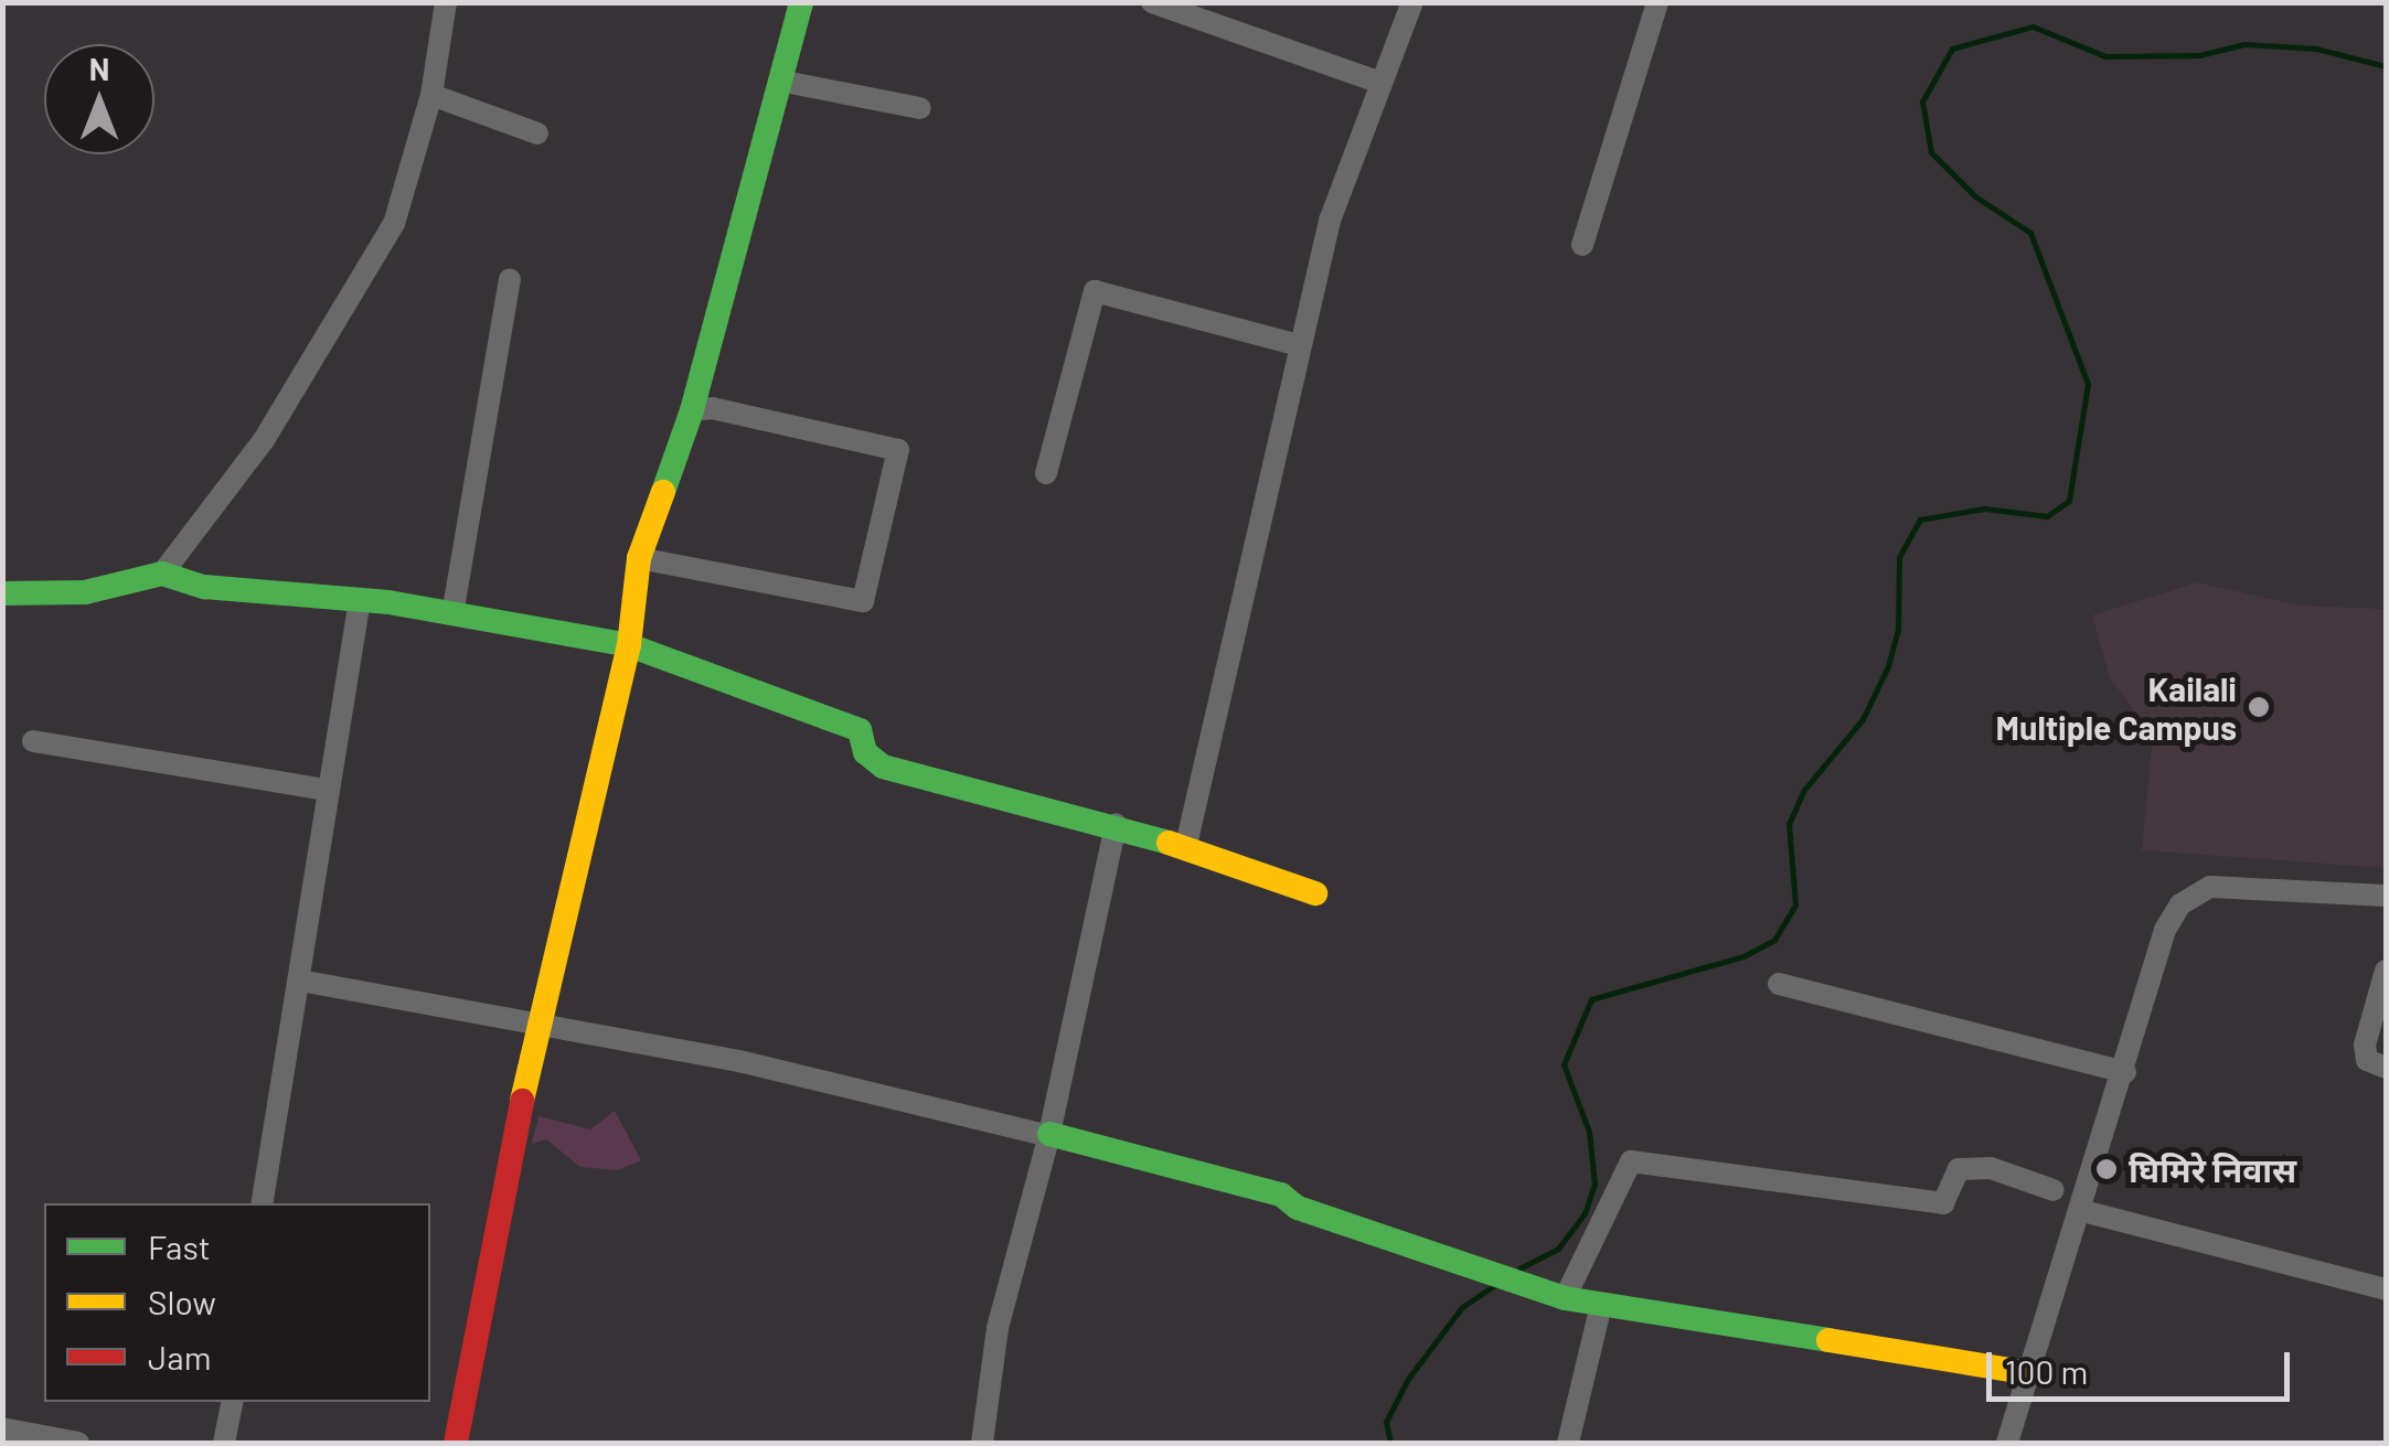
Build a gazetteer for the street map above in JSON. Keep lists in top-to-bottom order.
{
  "places": ["Kailali Multiple Campus", "घिमिरे निवास"],
  "legend": ["Fast", "Slow", "Jam"],
  "scale_bar": "100 m",
  "north": "top"
}
